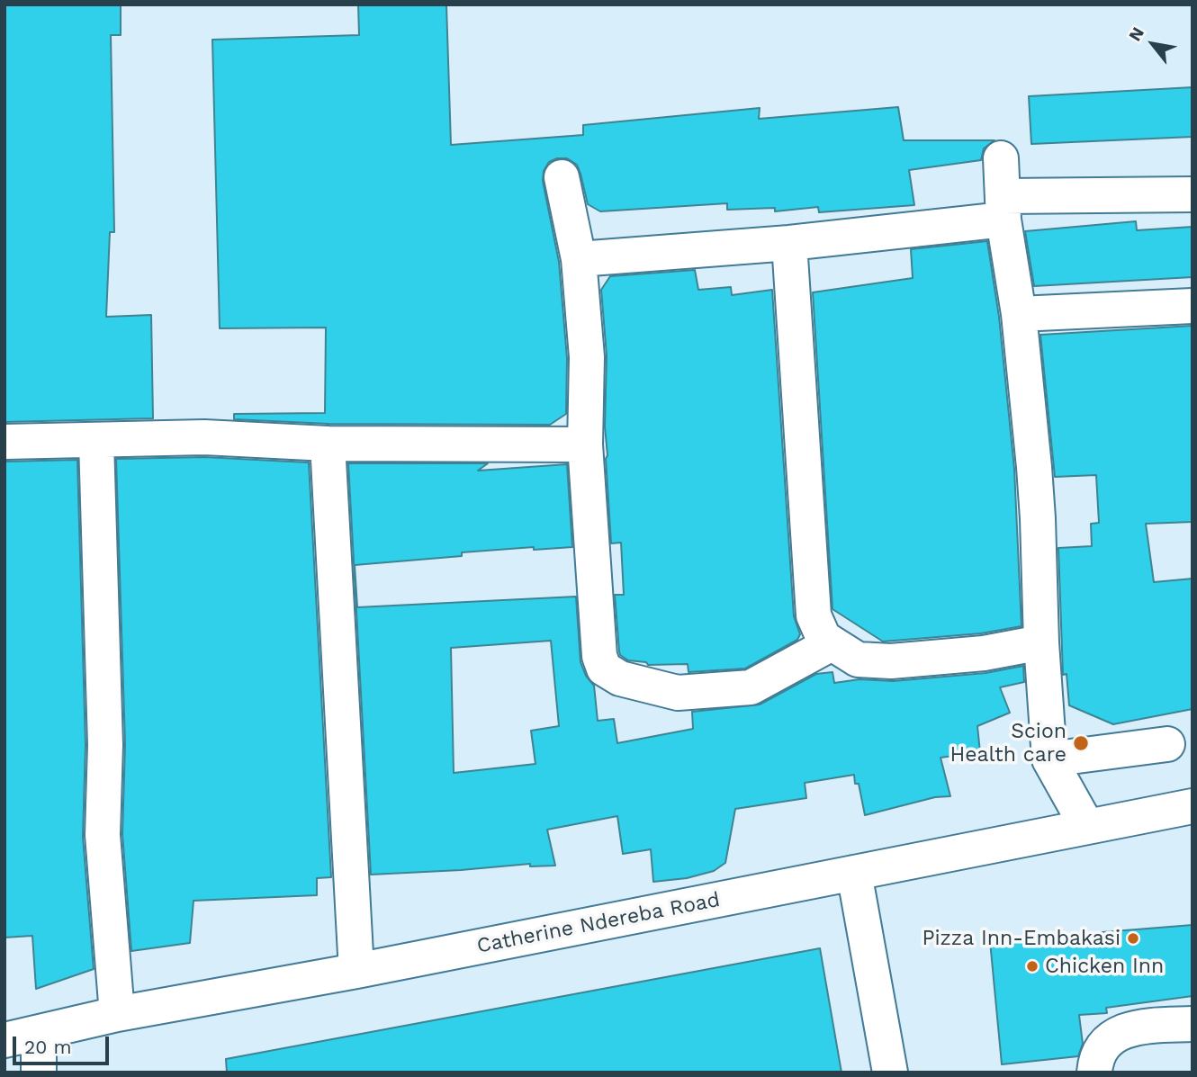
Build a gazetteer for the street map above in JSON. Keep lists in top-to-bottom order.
{
  "streets": {
    "street": ["Catherine Ndereba Road"]
  },
  "places": ["Scion Health care", "Pizza Inn-Embakasi", "Chicken Inn"],
  "scale_bar": "20 m",
  "north": "top left"
}
